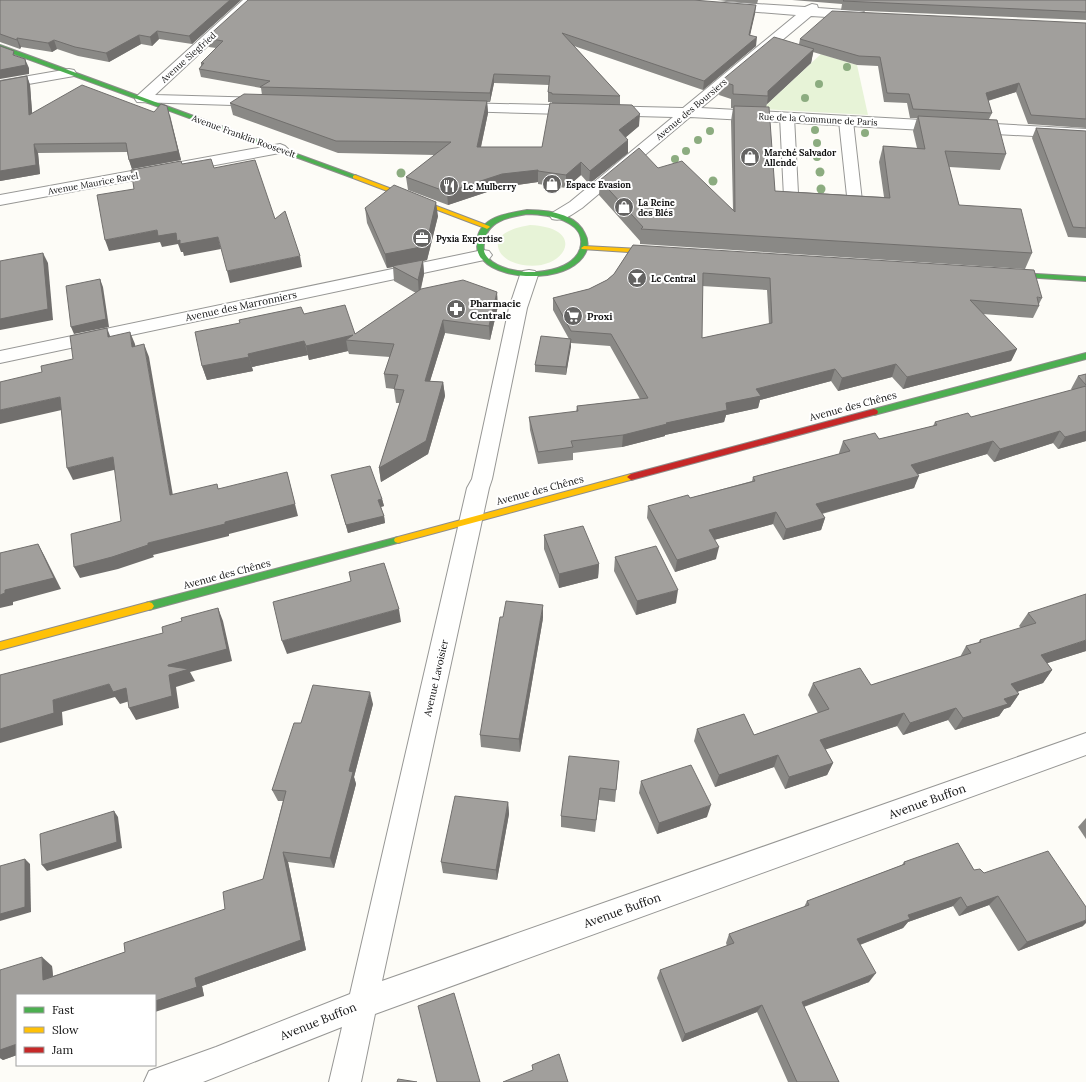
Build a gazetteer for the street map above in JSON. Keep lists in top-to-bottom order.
{
  "streets": {
    "street": [
      "Avenue Siegfried",
      "Avenue des Boursiers",
      "Rue de la Commune de Paris",
      "Avenue Franklin Roosevelt",
      "Avenue Maurice Ravel",
      "Avenue des Marronniers",
      "Avenue des Chênes",
      "Avenue Lavoisier",
      "Avenue Buffon"
    ]
  },
  "crossings": [
    ["Avenue Siegfried", "Avenue Franklin Roosevelt"],
    ["Avenue des Boursiers", "Rue de la Commune de Paris"],
    ["Avenue des Boursiers", "Avenue Franklin Roosevelt"],
    ["Avenue des Boursiers", "Avenue des Marronniers"],
    ["Avenue des Boursiers", "Avenue Lavoisier"],
    ["Avenue Franklin Roosevelt", "Avenue Maurice Ravel"],
    ["Avenue Franklin Roosevelt", "Avenue des Marronniers"],
    ["Avenue Franklin Roosevelt", "Avenue Lavoisier"],
    ["Avenue des Marronniers", "Avenue Lavoisier"],
    ["Avenue des Chênes", "Avenue Lavoisier"],
    ["Avenue Lavoisier", "Avenue Buffon"]
  ],
  "places": {
    "shop": ["Marché Salvador Allende", "Espace Evasion", "La Reine des Blés"],
    "restaurant": ["Le Mulberry"],
    "office": ["Pyxia Expertise"],
    "bar": ["Le Central"],
    "pharmacy": ["Pharmacie Centrale"],
    "supermarket": ["Proxi"]
  },
  "legend": ["Fast", "Slow", "Jam"]
}
